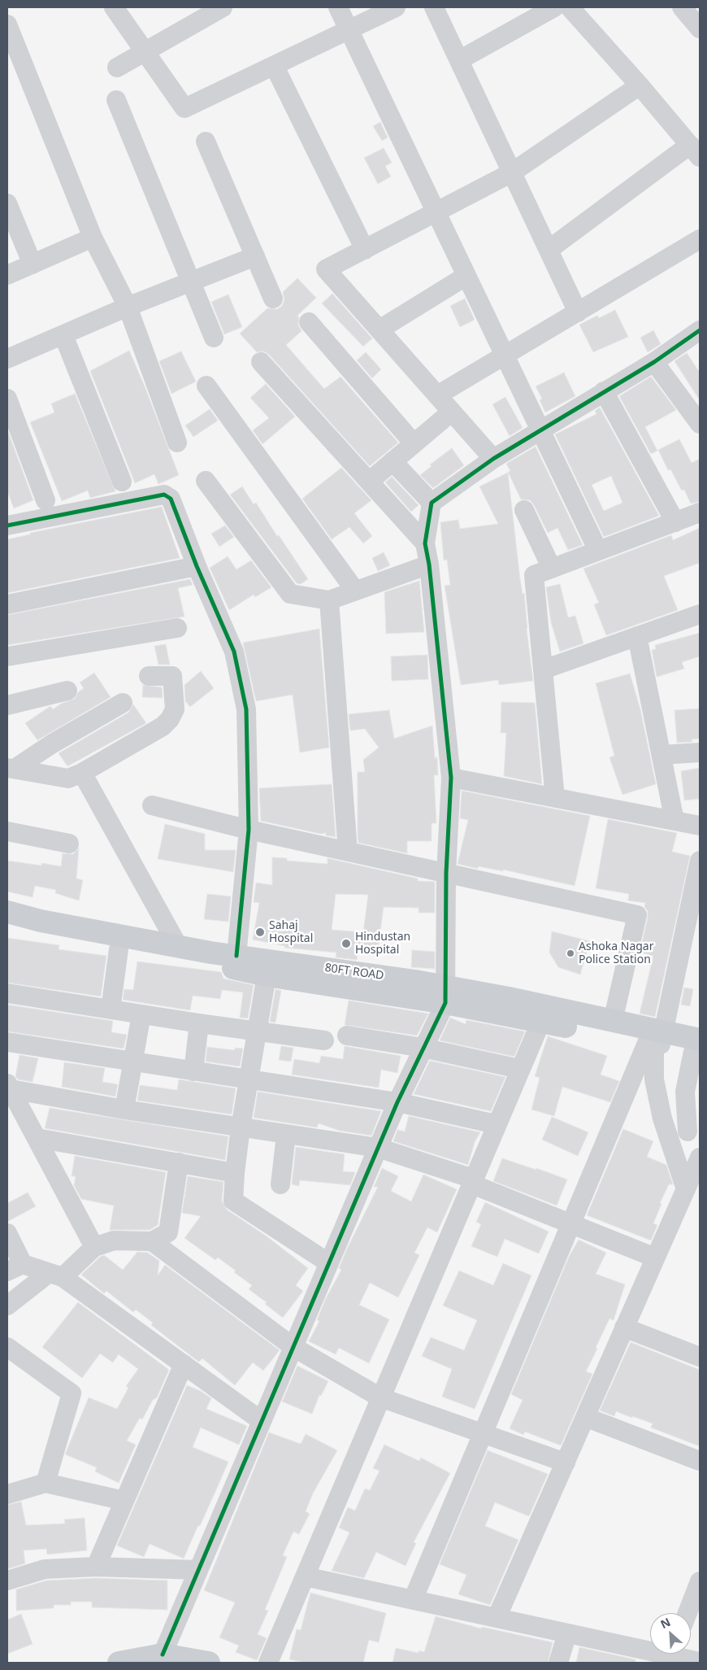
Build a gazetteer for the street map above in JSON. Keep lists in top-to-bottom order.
{
  "streets": {
    "main road": ["80FT ROAD"]
  },
  "places": ["Sahaj Hospital", "Hindustan Hospital", "Ashoka Nagar Police Station"],
  "north": "top left"
}
